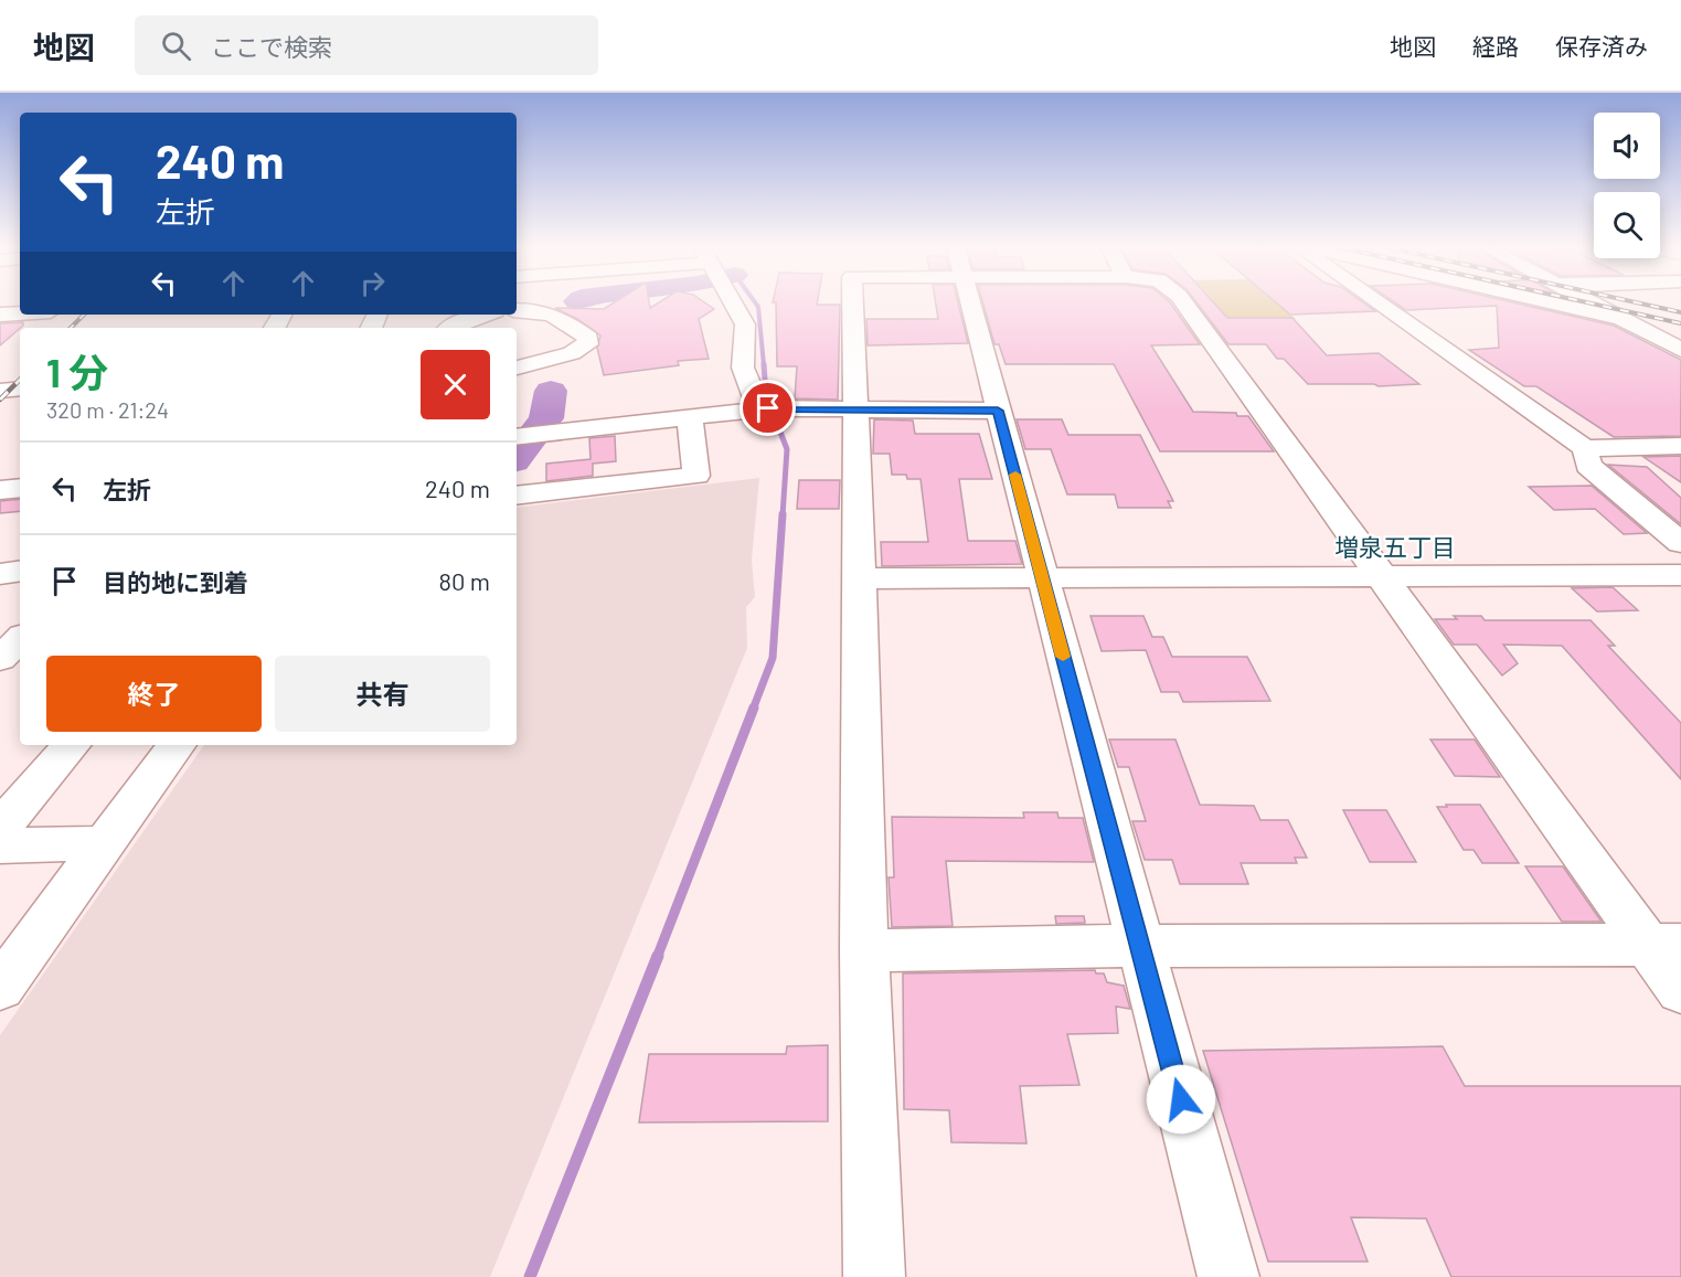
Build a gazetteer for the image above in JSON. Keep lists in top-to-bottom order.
{
  "districts": ["増泉五丁目"],
  "page": {
    "header": "地図",
    "search": "ここで検索",
    "nav": ["地図", "経路", "保存済み"],
    "turn": ["240 m", "左折"],
    "heading": ["1 分", "320 m · 21:24"],
    "list": [
      {
        "name": "左折",
        "value": "240 m"
      },
      {
        "name": "目的地に到着",
        "value": "80 m"
      }
    ],
    "buttons": ["終了", "共有"]
  }
}
